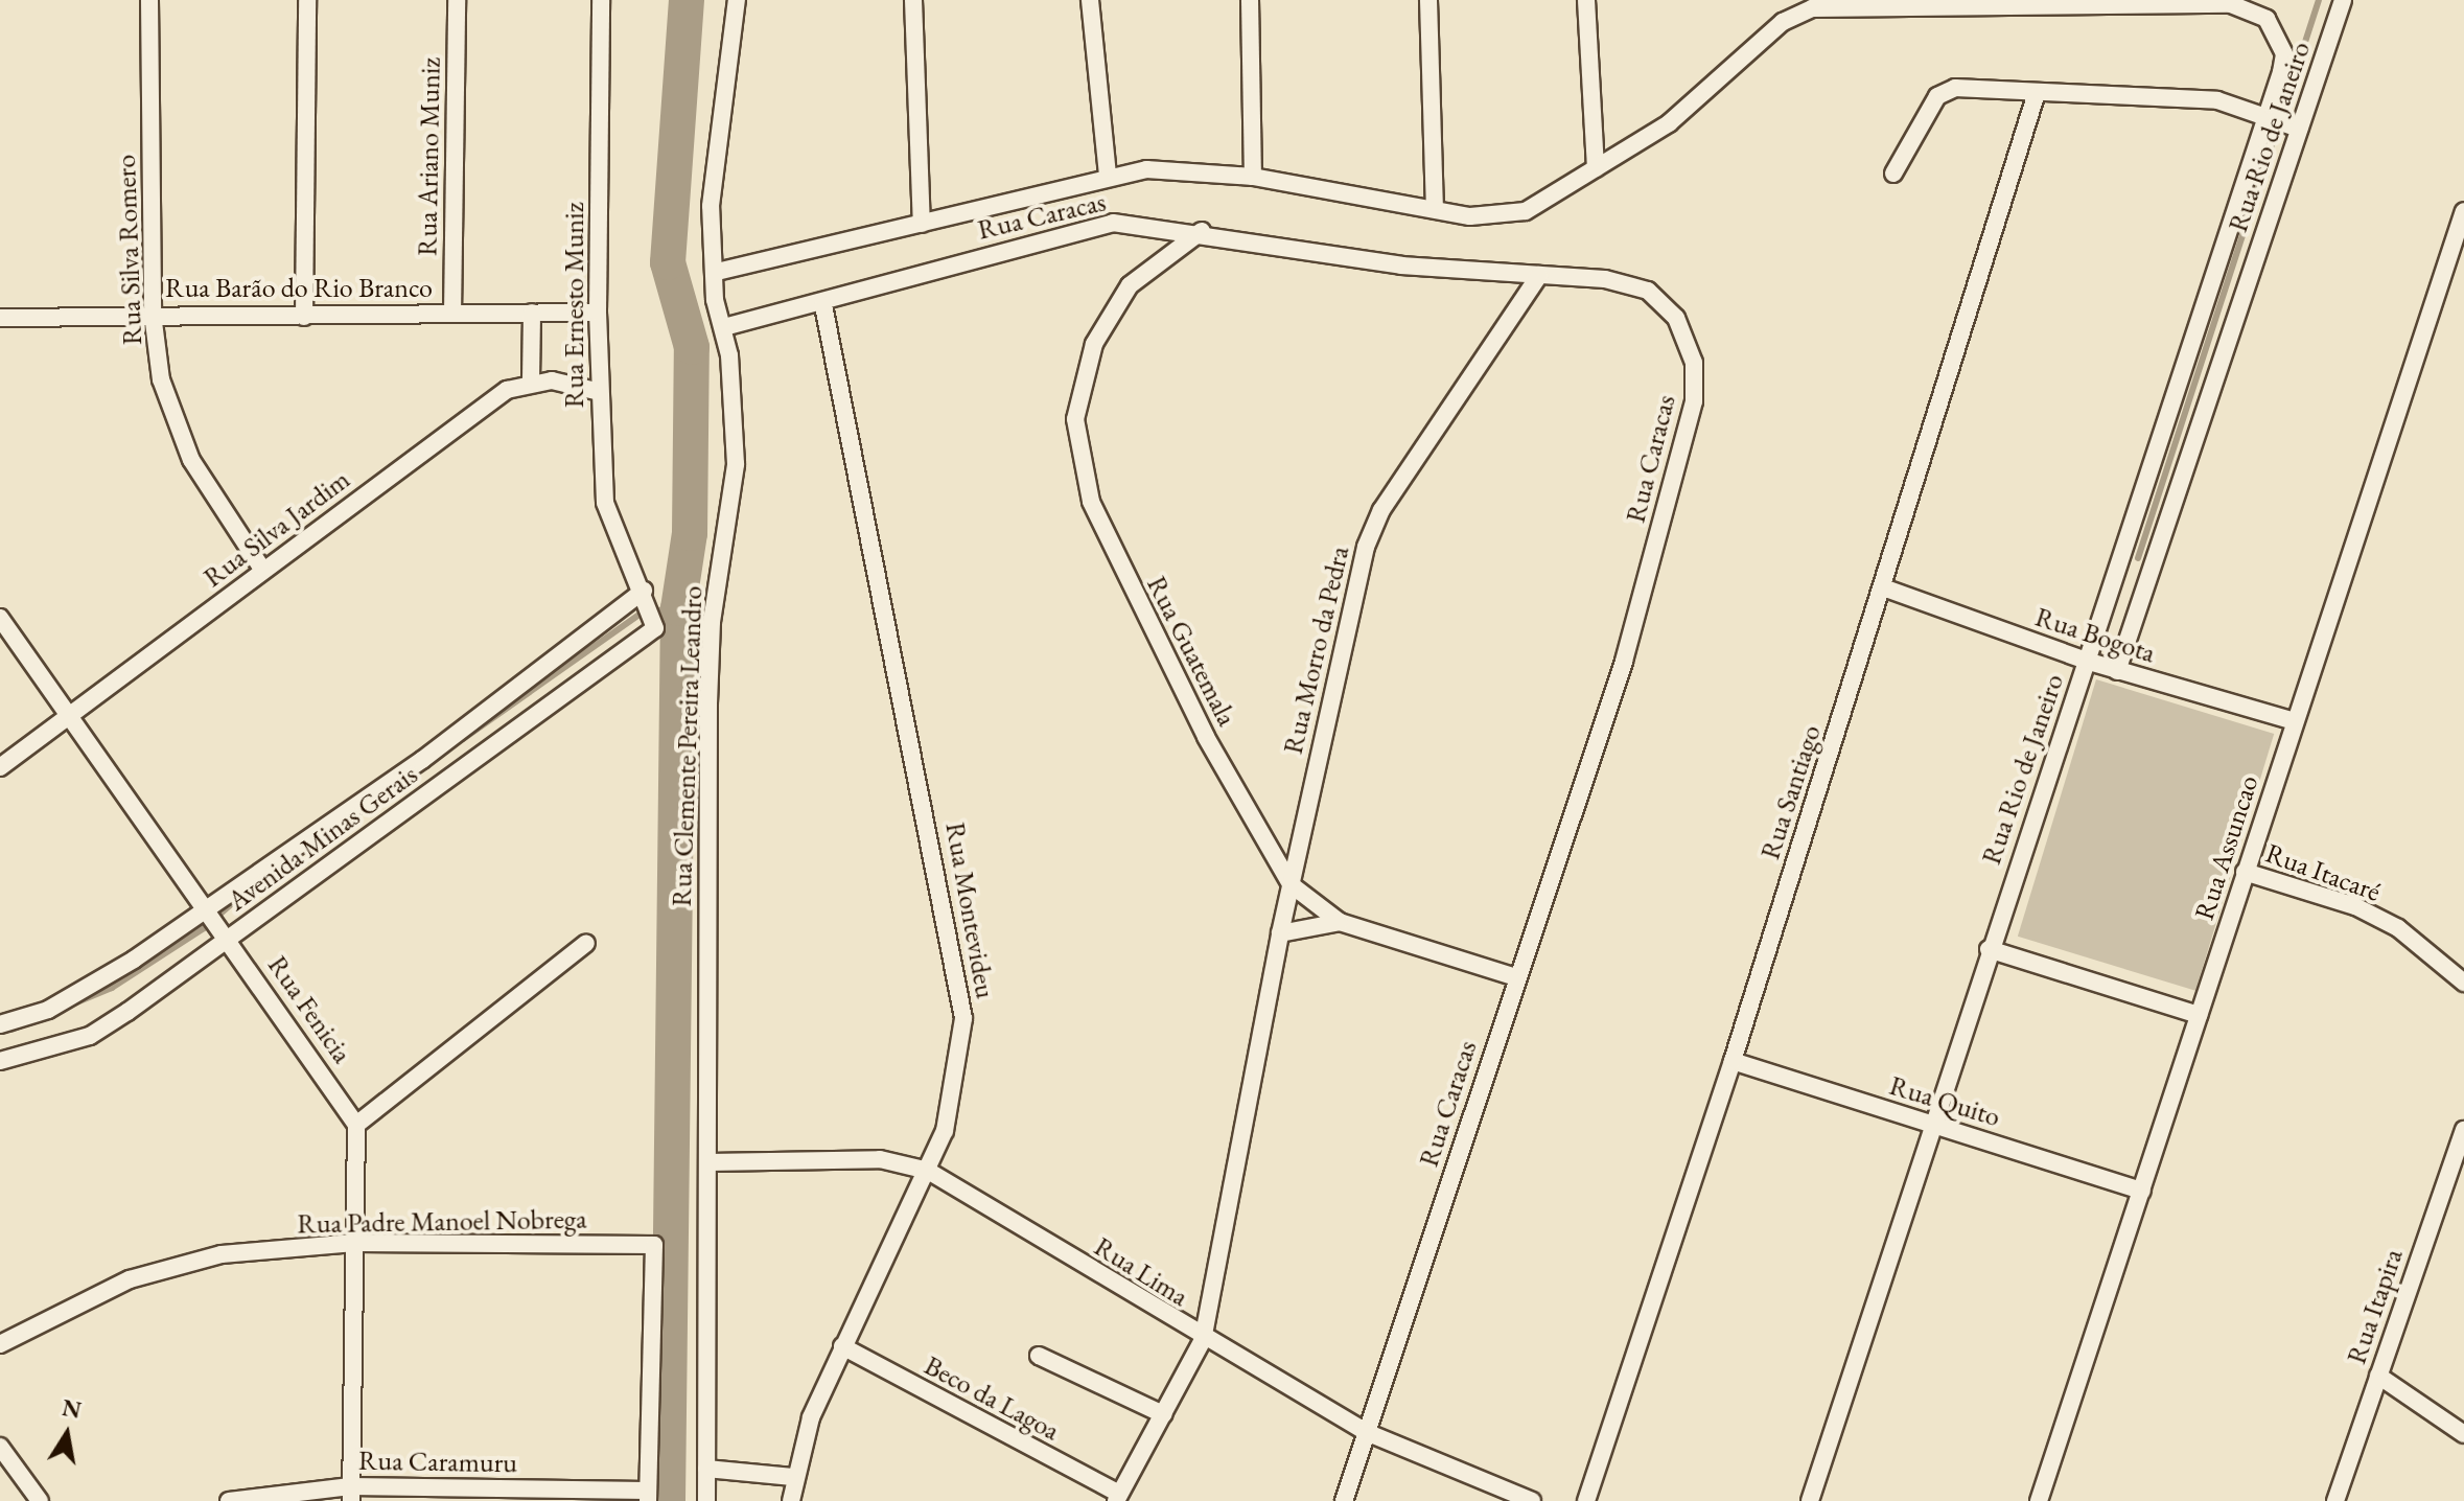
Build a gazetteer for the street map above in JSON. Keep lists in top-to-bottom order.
{
  "streets": {
    "street": [
      "Rua Rio de Janeiro",
      "Rua Ariano Muniz",
      "Rua Caracas",
      "Rua Silva Romero",
      "Rua Barão do Rio Branco",
      "Rua Ernesto Muniz",
      "Rua Silva Jardim",
      "Rua Bogota",
      "Rua Morro da Pedra",
      "Rua Guatemala",
      "Rua Clemente Pereira Leandro",
      "Rua Santiago",
      "Avenida Minas Gerais",
      "Rua Assuncao",
      "Rua Itacaré",
      "Rua Montevideu",
      "Rua Fenicia",
      "Rua Quito",
      "Rua Padre Manoel Nobrega",
      "Rua Lima",
      "Rua Itapira",
      "Beco da Lagoa",
      "Rua Caramuru"
    ]
  },
  "crossings": [
    ["Rua Rio de Janeiro", "Rua Bogota"],
    ["Rua Rio de Janeiro", "Rua Quito"],
    ["Rua Ariano Muniz", "Rua Barão do Rio Branco"],
    ["Rua Caracas", "Rua Morro da Pedra"],
    ["Rua Caracas", "Rua Guatemala"],
    ["Rua Caracas", "Rua Clemente Pereira Leandro"],
    ["Rua Caracas", "Rua Montevideu"],
    ["Rua Caracas", "Rua Lima"],
    ["Rua Silva Romero", "Rua Barão do Rio Branco"],
    ["Rua Silva Romero", "Rua Silva Jardim"],
    ["Rua Barão do Rio Branco", "Rua Ernesto Muniz"],
    ["Rua Ernesto Muniz", "Avenida Minas Gerais"],
    ["Rua Silva Jardim", "Rua Fenicia"],
    ["Rua Bogota", "Rua Santiago"],
    ["Rua Bogota", "Rua Assuncao"],
    ["Rua Morro da Pedra", "Rua Guatemala"],
    ["Rua Morro da Pedra", "Rua Lima"],
    ["Rua Morro da Pedra", "Beco da Lagoa"],
    ["Rua Clemente Pereira Leandro", "Rua Lima"],
    ["Rua Santiago", "Rua Quito"],
    ["Avenida Minas Gerais", "Rua Fenicia"],
    ["Rua Assuncao", "Rua Itacaré"],
    ["Rua Assuncao", "Rua Quito"],
    ["Rua Montevideu", "Rua Lima"],
    ["Rua Montevideu", "Beco da Lagoa"],
    ["Rua Padre Manoel Nobrega", "Rua Caramuru"]
  ],
  "north": "top"
}
